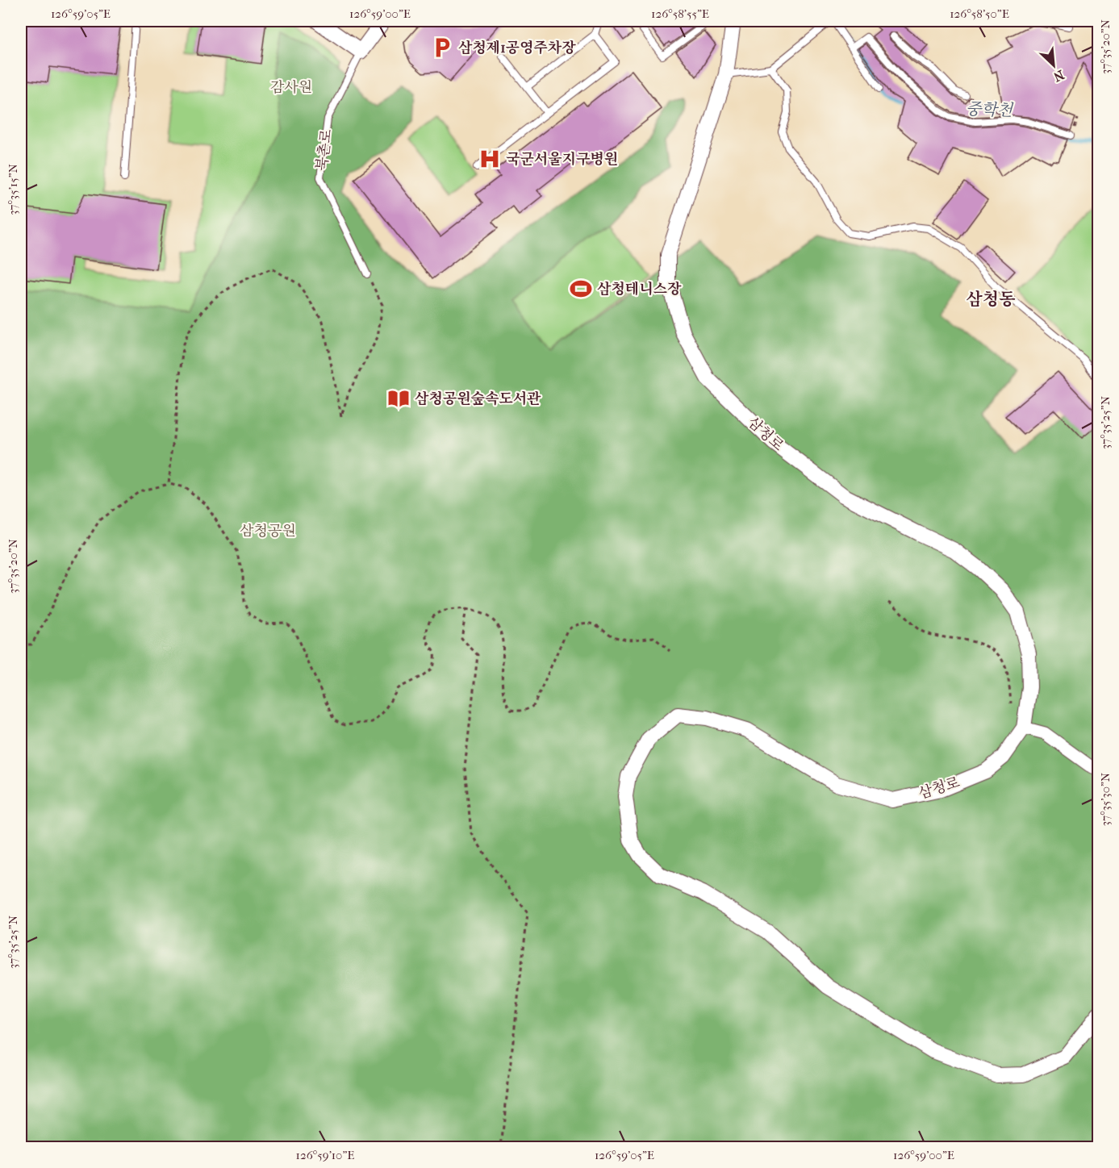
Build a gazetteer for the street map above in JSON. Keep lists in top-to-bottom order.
{
  "streets": {
    "street": ["북촌로", "삼청로"]
  },
  "districts": ["삼청동"],
  "water": ["중학천"],
  "parks": ["감사원", "삼청공원"],
  "places": {
    "parking": ["삼청제1공영주차장"],
    "hospital": ["국군서울지구병원"],
    "sports": ["삼청테니스장"],
    "library": ["삼청공원숲속도서관"]
  },
  "north": "bottom right",
  "coordinates": [
    "126°59'05\"E",
    "126°59'00\"E",
    "126°58'55\"E",
    "126°58'50\"E",
    "37°35'20\"N",
    "37°35'15\"N",
    "37°35'25\"N",
    "37°35'30\"N",
    "126°59'10\"E"
  ]
}
